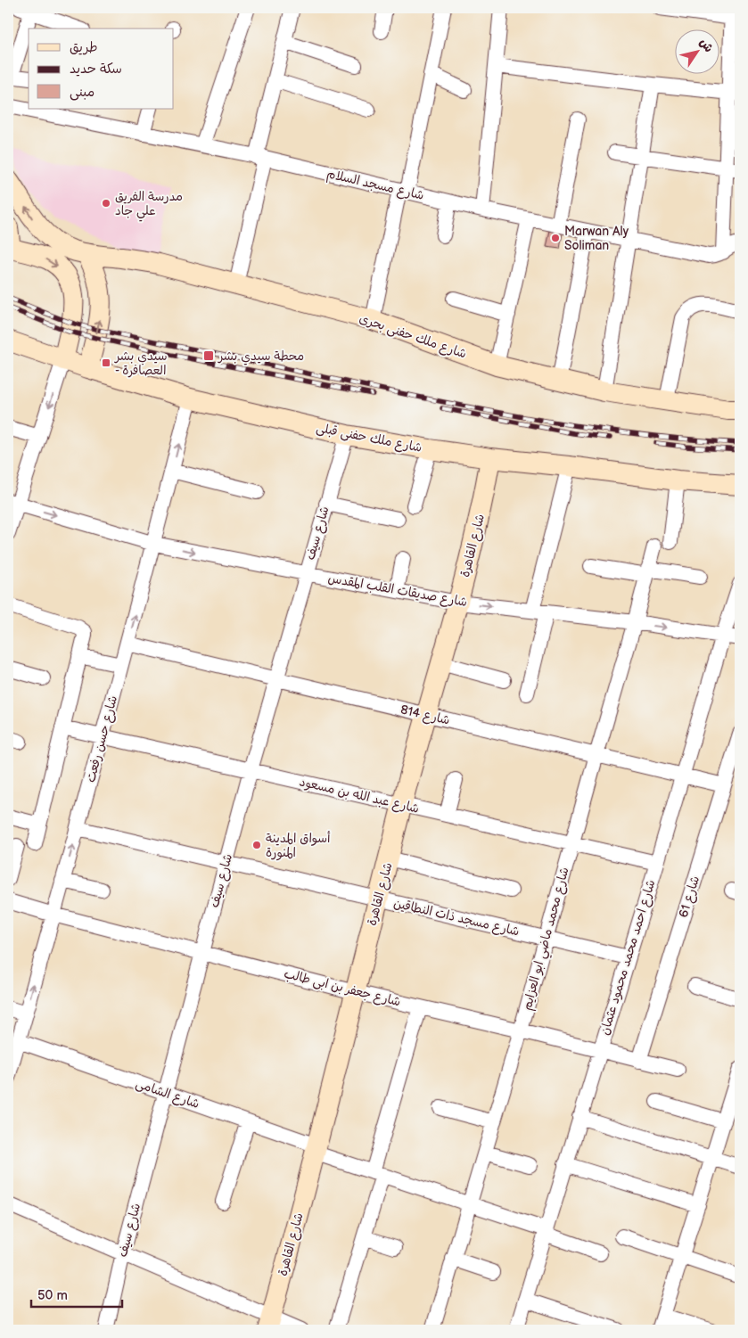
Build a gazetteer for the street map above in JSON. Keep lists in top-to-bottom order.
{
  "streets": {
    "street": [
      "شارع مسجد السلام",
      "شارع ملك حفنى بحرى",
      "شارع ملك حفنى قبلى",
      "شارع سيف",
      "شارع القاهرة",
      "شارع صديقات القلب المقدس",
      "شارع 814",
      "شارع حسن رفعت",
      "شارع عبد الله بن مسعود",
      "شارع 61",
      "شارع مسجد ذات النطاقين",
      "شارع محمد ماضي ابو العزايم",
      "شارع احمد محمد محمود عثمان",
      "شارع جعفر بن ابى طالب",
      "شارع الشامى"
    ]
  },
  "crossings": [
    ["شارع ملك حفنى قبلى", "شارع سيف"],
    ["شارع ملك حفنى قبلى", "شارع القاهرة"],
    ["شارع ملك حفنى قبلى", "شارع حسن رفعت"],
    ["شارع سيف", "شارع صديقات القلب المقدس"],
    ["شارع سيف", "شارع 814"],
    ["شارع سيف", "شارع عبد الله بن مسعود"],
    ["شارع سيف", "شارع مسجد ذات النطاقين"],
    ["شارع سيف", "شارع جعفر بن ابى طالب"],
    ["شارع سيف", "شارع الشامى"],
    ["شارع القاهرة", "شارع صديقات القلب المقدس"],
    ["شارع القاهرة", "شارع 814"],
    ["شارع القاهرة", "شارع عبد الله بن مسعود"],
    ["شارع القاهرة", "شارع مسجد ذات النطاقين"],
    ["شارع القاهرة", "شارع جعفر بن ابى طالب"],
    ["شارع القاهرة", "شارع الشامى"],
    ["شارع صديقات القلب المقدس", "شارع حسن رفعت"],
    ["شارع صديقات القلب المقدس", "شارع محمد ماضي ابو العزايم"],
    ["شارع صديقات القلب المقدس", "شارع احمد محمد محمود عثمان"],
    ["شارع 814", "شارع حسن رفعت"],
    ["شارع 814", "شارع 61"],
    ["شارع 814", "شارع محمد ماضي ابو العزايم"],
    ["شارع 814", "شارع احمد محمد محمود عثمان"],
    ["شارع حسن رفعت", "شارع عبد الله بن مسعود"],
    ["شارع حسن رفعت", "شارع مسجد ذات النطاقين"],
    ["شارع حسن رفعت", "شارع جعفر بن ابى طالب"],
    ["شارع حسن رفعت", "شارع الشامى"],
    ["شارع عبد الله بن مسعود", "شارع محمد ماضي ابو العزايم"],
    ["شارع عبد الله بن مسعود", "شارع احمد محمد محمود عثمان"],
    ["شارع 61", "شارع جعفر بن ابى طالب"],
    ["شارع مسجد ذات النطاقين", "شارع محمد ماضي ابو العزايم"],
    ["شارع مسجد ذات النطاقين", "شارع احمد محمد محمود عثمان"],
    ["شارع محمد ماضي ابو العزايم", "شارع جعفر بن ابى طالب"],
    ["شارع محمد ماضي ابو العزايم", "شارع الشامى"],
    ["شارع احمد محمد محمود عثمان", "شارع جعفر بن ابى طالب"],
    ["شارع احمد محمد محمود عثمان", "شارع الشامى"]
  ],
  "one_way": ["شارع حسن رفعت"],
  "places": {
    "other": ["مدرسة الفريق علي جاد", "Marwan Aly Soliman", "أسواق المدينة المنورة"],
    "transit": ["محطة سيدي بشر", "سيدي بشر - العصافرة"]
  },
  "legend": ["طريق", "سكة حديد", "مبنى"],
  "scale_bar": "50 m",
  "north": "top right"
}
